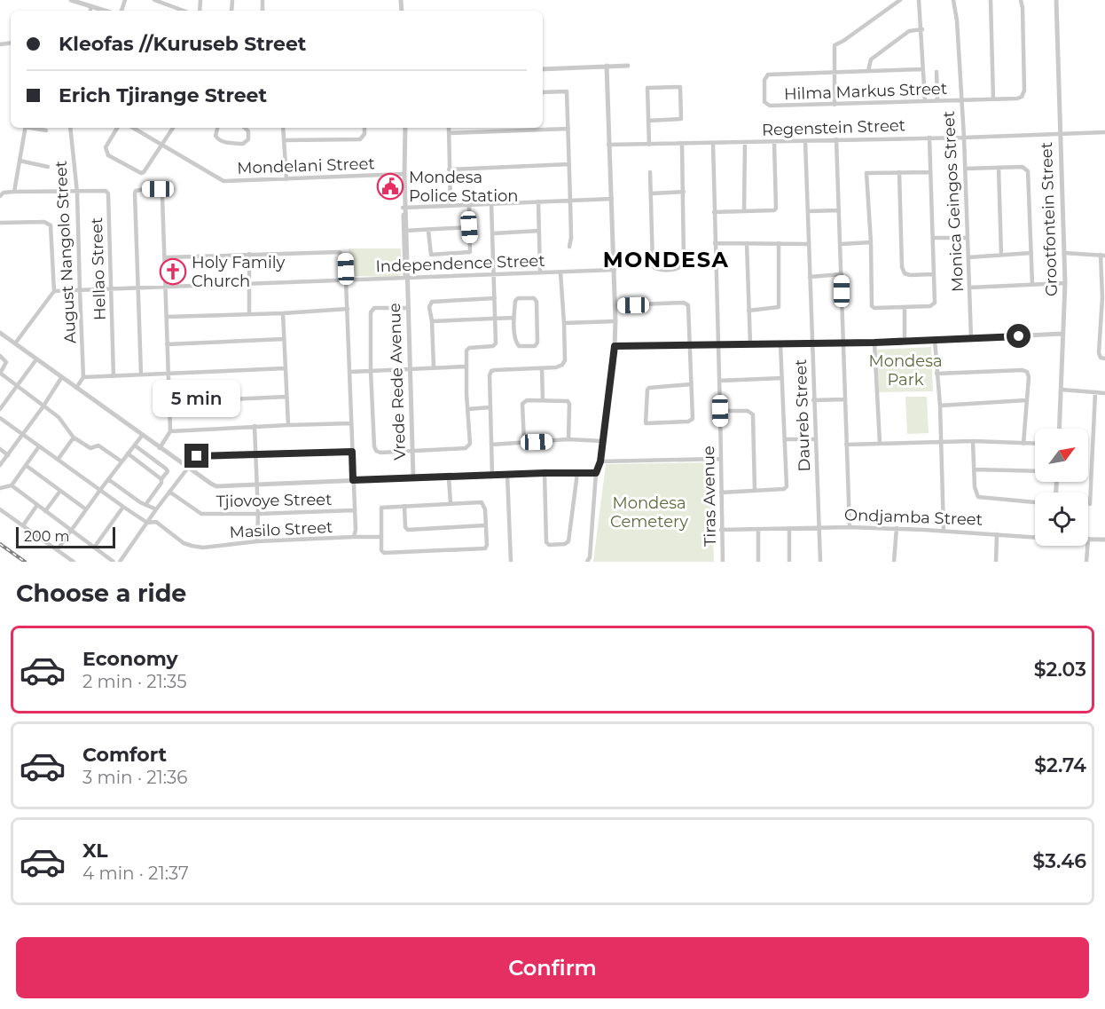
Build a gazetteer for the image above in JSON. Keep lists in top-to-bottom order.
{
  "streets": {
    "street": [
      "Hilma Markus Street",
      "Regenstein Street",
      "Mondelani Street",
      "Monica Geingos Street",
      "Grootfontein Street",
      "August Nangolo Street",
      "Independence Street",
      "Hellao Street",
      "Vrede Rede Avenue",
      "Daureb Street",
      "Tiras Avenue",
      "Tjiovoye Street",
      "Ondjamba Street",
      "Masilo Street"
    ]
  },
  "crossings": [
    ["Hilma Markus Street", "Monica Geingos Street"],
    ["Regenstein Street", "Monica Geingos Street"],
    ["Regenstein Street", "Grootfontein Street"],
    ["Regenstein Street", "Daureb Street"],
    ["Regenstein Street", "Tiras Avenue"],
    ["Mondelani Street", "Vrede Rede Avenue"],
    ["August Nangolo Street", "Independence Street"],
    ["August Nangolo Street", "Hellao Street"],
    ["Independence Street", "Hellao Street"],
    ["Independence Street", "Vrede Rede Avenue"],
    ["Independence Street", "Masilo Street"],
    ["Daureb Street", "Ondjamba Street"],
    ["Tiras Avenue", "Ondjamba Street"],
    ["Tjiovoye Street", "Masilo Street"]
  ],
  "districts": ["MONDESA"],
  "parks": ["Mondesa Park", "Mondesa Cemetery"],
  "places": {
    "public building": ["Mondesa Police Station"],
    "church": ["Holy Family Church"]
  },
  "scale_bar": "200 m",
  "north": "top right",
  "page": {
    "banner": ["Kleofas //Kuruseb Street", "Erich Tjirange Street"],
    "bubble": "5 min",
    "scale": "200 m",
    "heading": "Choose a ride",
    "list": [
      {
        "name": "Economy",
        "note": "2 min · 21:35",
        "value": "$2.03"
      },
      {
        "name": "Comfort",
        "note": "3 min · 21:36",
        "value": "$2.74"
      },
      {
        "name": "XL",
        "note": "4 min · 21:37",
        "value": "$3.46"
      }
    ],
    "buttons": "Confirm"
  }
}
